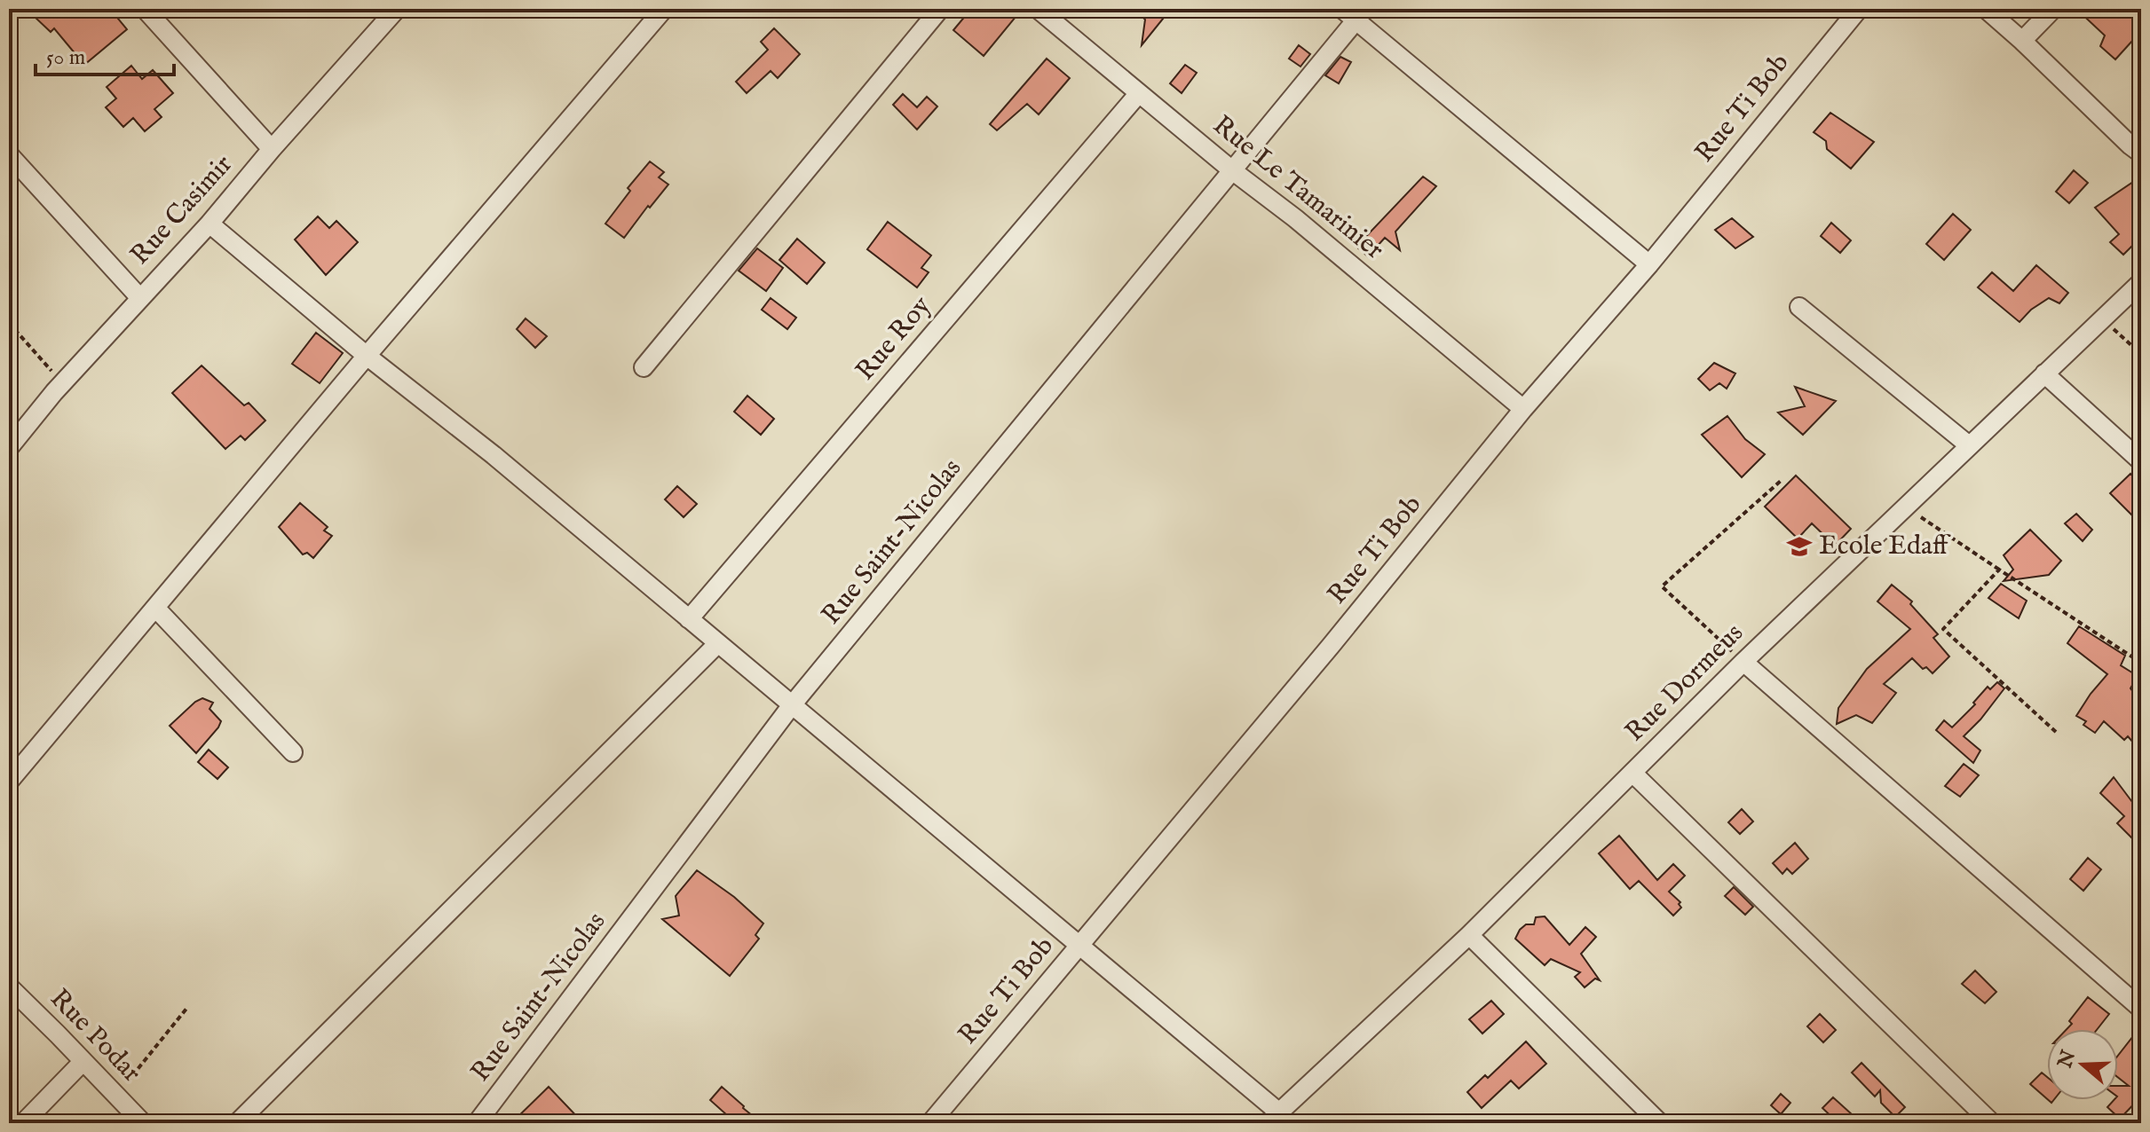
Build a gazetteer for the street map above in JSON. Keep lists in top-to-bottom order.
{
  "streets": {
    "street": [
      "Rue Ti Bob",
      "Rue Le Tamarinier",
      "Rue Casimir",
      "Rue Roy",
      "Rue Saint-Nicolas",
      "Rue Dormeus",
      "Rue Podar"
    ]
  },
  "crossings": [
    ["Rue Ti Bob", "Rue Le Tamarinier"],
    ["Rue Le Tamarinier", "Rue Roy"],
    ["Rue Le Tamarinier", "Rue Saint-Nicolas"]
  ],
  "places": {
    "school or university": ["Ecole Edaff"]
  },
  "scale_bar": "50 m",
  "north": "left"
}
